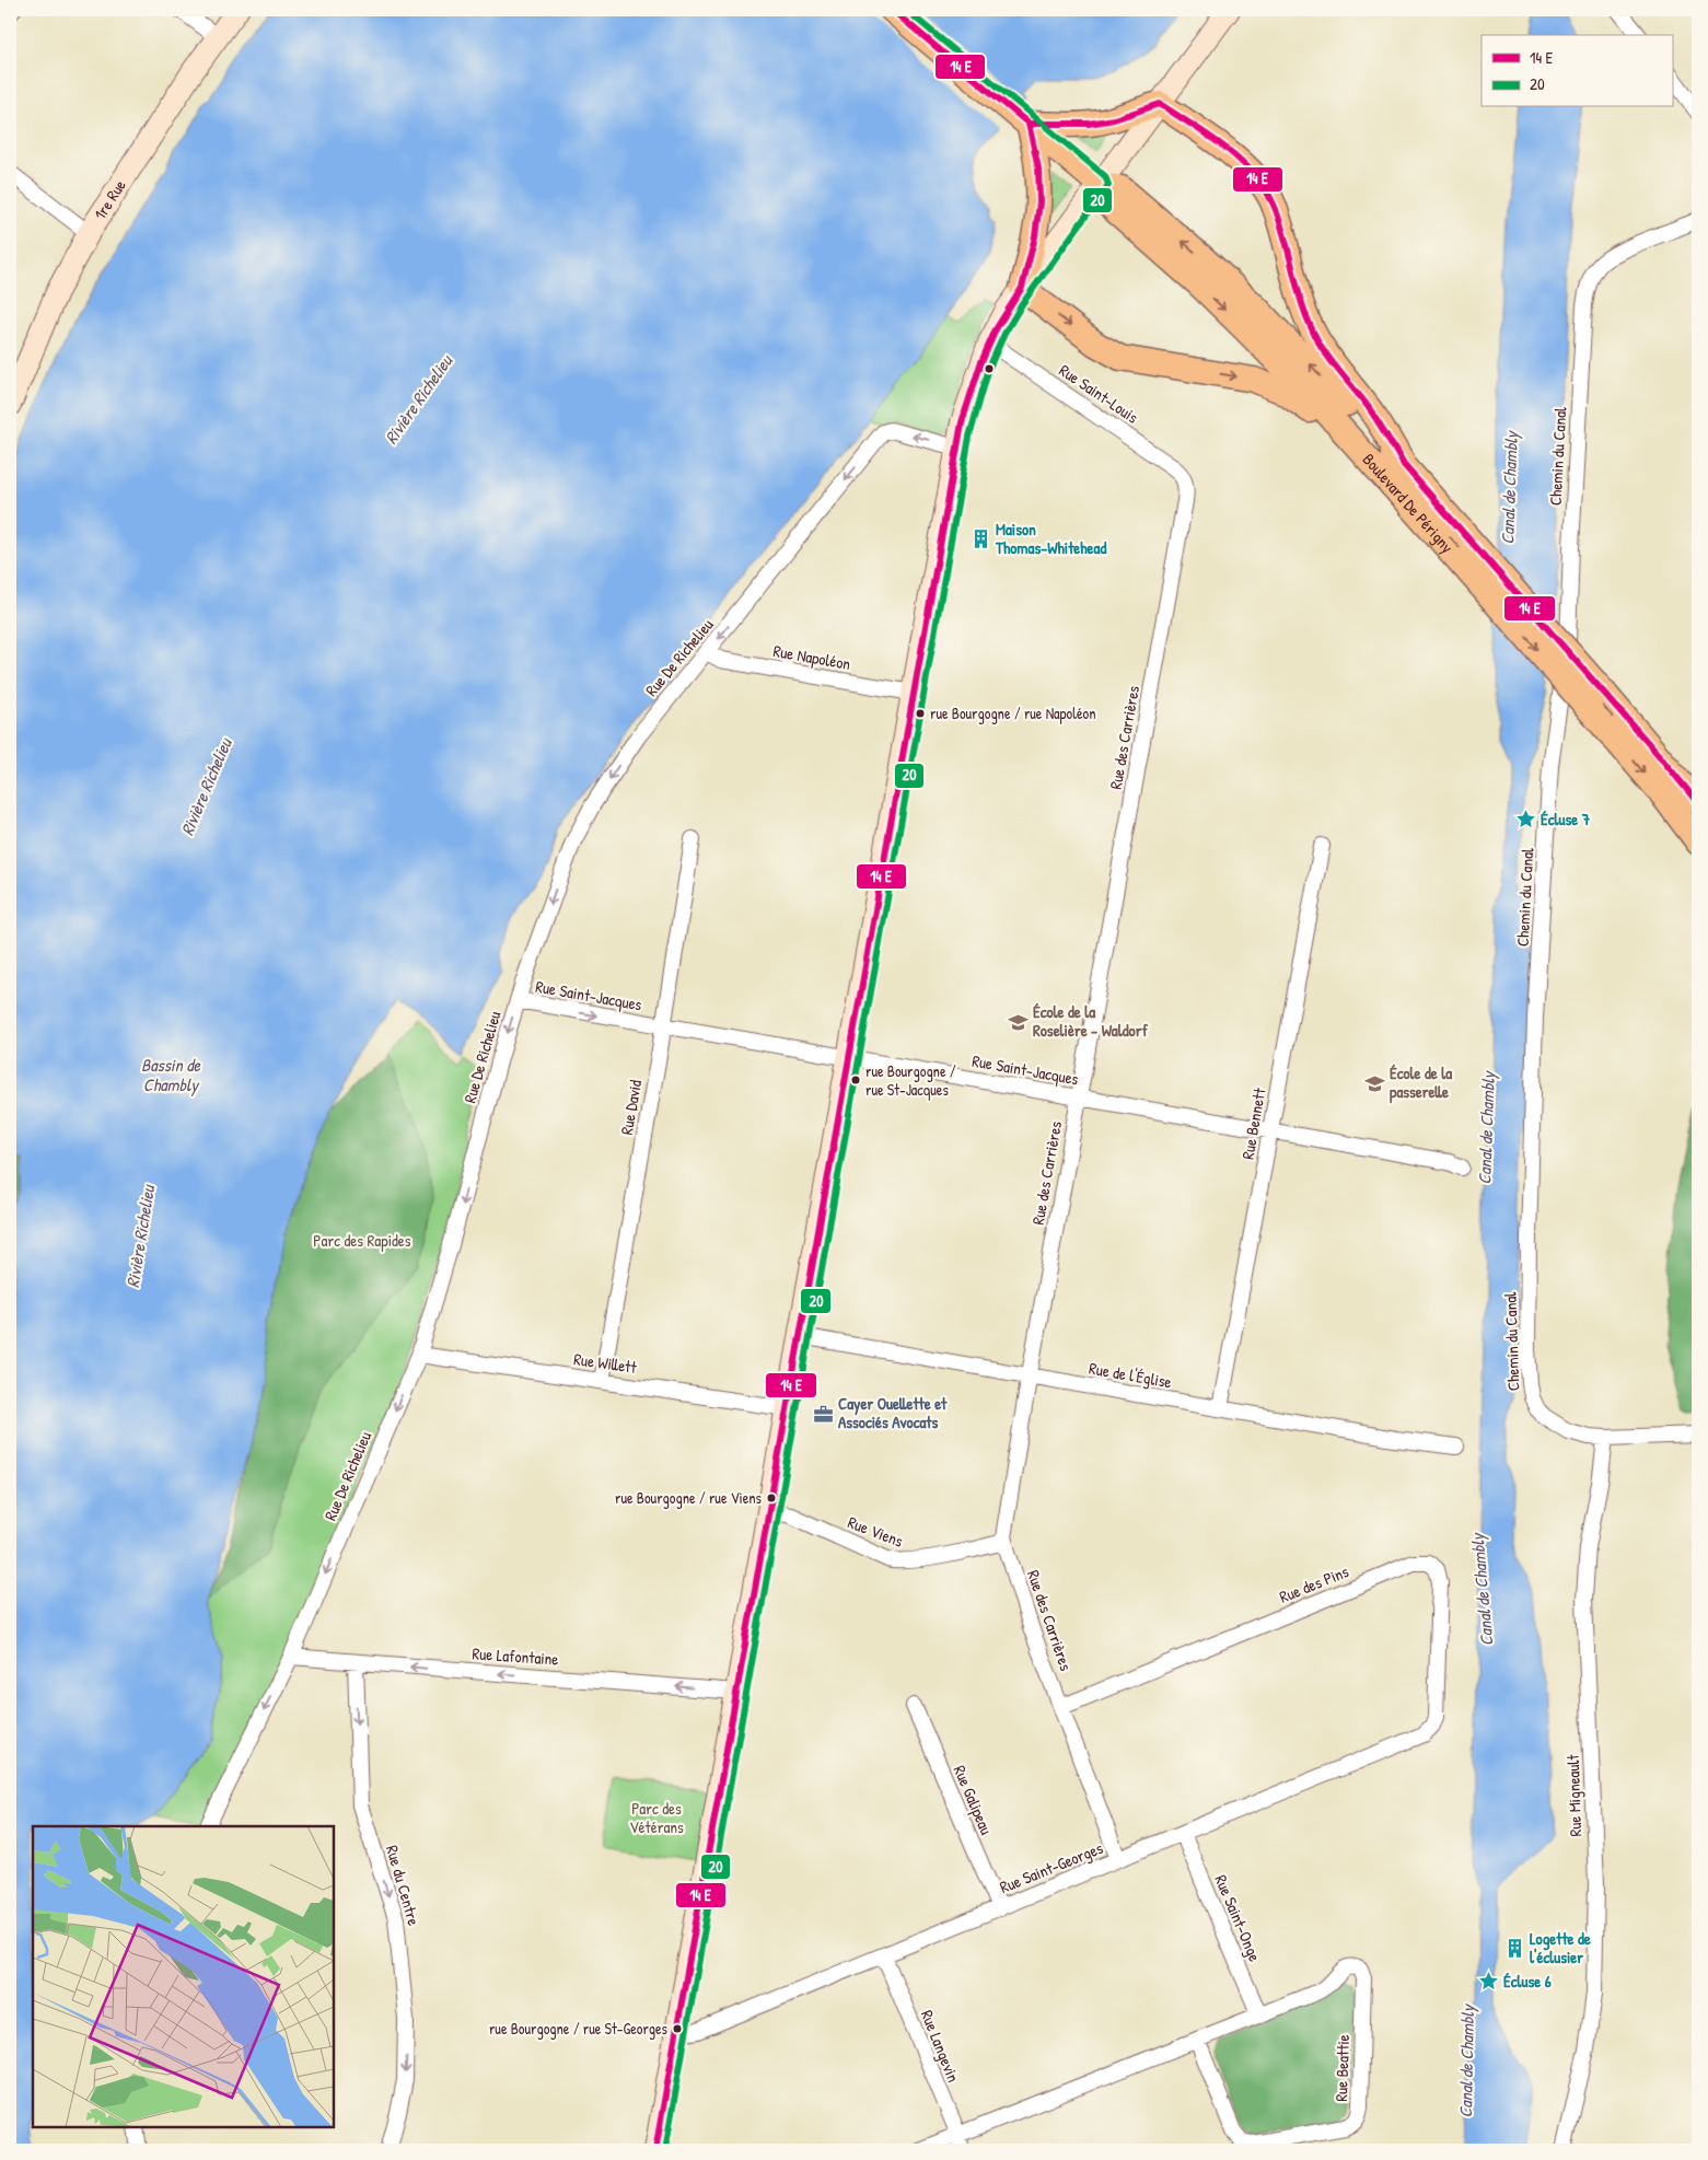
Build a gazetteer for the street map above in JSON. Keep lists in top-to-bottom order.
{
  "streets": {
    "main road": ["Boulevard De Périgny"],
    "street": [
      "1re Rue",
      "Rue Saint-Louis",
      "Chemin du Canal",
      "Rue De Richelieu",
      "Rue Napoléon",
      "Rue des Carrières",
      "Rue Saint-Jacques",
      "Rue David",
      "Rue Bennett",
      "Rue Willett",
      "Rue de l'Église",
      "Rue Viens",
      "Rue des Pins",
      "Rue Lafontaine",
      "Rue Migneault",
      "Rue Galipeau",
      "Rue Saint-Georges",
      "Rue du Centre",
      "Rue Saint-Onge",
      "Rue Langevin",
      "Rue Beattie"
    ]
  },
  "crossings": [
    ["Rue Saint-Louis", "Rue des Carrières"],
    ["Chemin du Canal", "Rue Migneault"],
    ["Rue De Richelieu", "Rue Napoléon"],
    ["Rue De Richelieu", "Rue Saint-Jacques"],
    ["Rue De Richelieu", "Rue Willett"],
    ["Rue De Richelieu", "Rue Lafontaine"],
    ["Rue des Carrières", "Rue Saint-Jacques"],
    ["Rue des Carrières", "Rue de l'Église"],
    ["Rue des Carrières", "Rue Viens"],
    ["Rue des Carrières", "Rue des Pins"],
    ["Rue des Carrières", "Rue Saint-Georges"],
    ["Rue Saint-Jacques", "Rue David"],
    ["Rue Saint-Jacques", "Rue Bennett"],
    ["Rue David", "Rue Willett"],
    ["Rue Bennett", "Rue de l'Église"],
    ["Rue des Pins", "Rue Saint-Georges"],
    ["Rue Lafontaine", "Rue du Centre"],
    ["Rue Galipeau", "Rue Saint-Georges"],
    ["Rue Saint-Georges", "Rue Saint-Onge"],
    ["Rue Saint-Georges", "Rue Langevin"],
    ["Rue Saint-Onge", "Rue Beattie"],
    ["Rue Langevin", "Rue Beattie"]
  ],
  "one_way": ["Rue De Richelieu", "Rue Lafontaine", "Rue du Centre"],
  "water": ["Rivière Richelieu", "Canal de Chambly", "Bassin de Chambly"],
  "parks": ["Parc des Rapides", "Parc des Vétérans"],
  "places": {
    "building": ["Maison Thomas-Whitehead", "Logette de l'éclusier"],
    "other": [
      "rue Bourgogne / rue Napoléon",
      "rue Bourgogne / rue St-Jacques",
      "rue Bourgogne / rue Viens",
      "rue Bourgogne / rue St-Georges"
    ],
    "place": ["Écluse 7", "Écluse 6"],
    "school or university": ["École de la Roselière - Waldorf", "École de la passerelle"],
    "office": ["Cayer Ouellette et Associés Avocats"]
  },
  "lines": ["transit line 20"],
  "legend": ["14 E", "20"]
}
